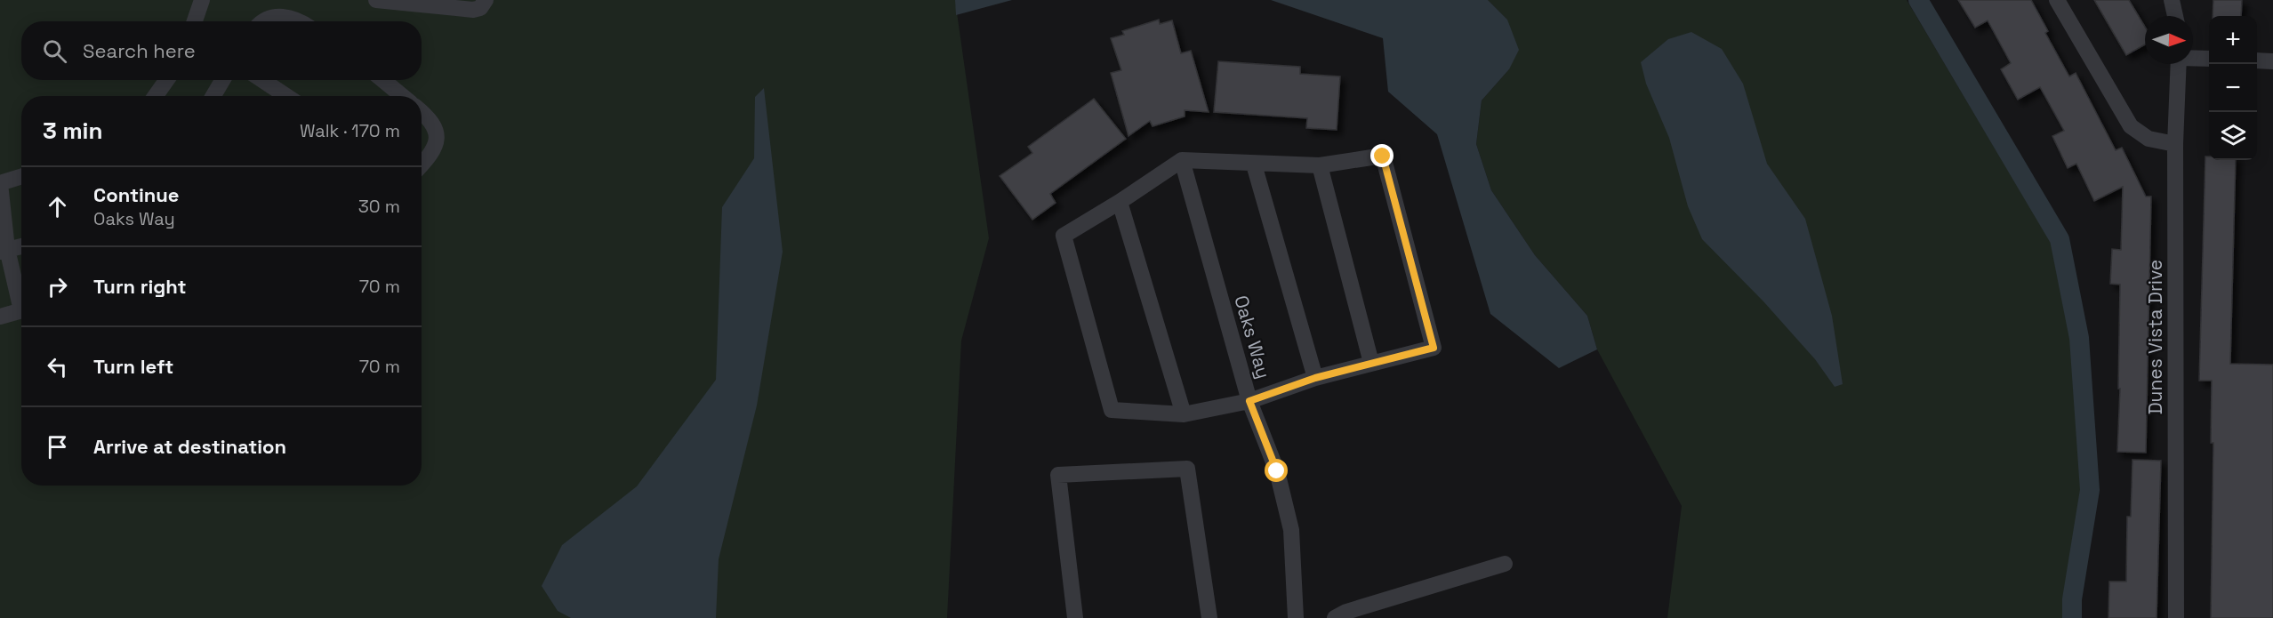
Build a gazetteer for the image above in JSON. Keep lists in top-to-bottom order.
{
  "streets": {
    "street": ["Oaks Way", "Dunes Vista Drive"]
  },
  "north": "right",
  "page": {
    "map_buttons": ["+", "−"],
    "search": "Search here",
    "heading": ["3 min", "Walk · 170 m"],
    "list": [
      ["Continue", "Oaks Way", "30 m"],
      ["Turn right", "70 m"],
      ["Turn left", "70 m"],
      "Arrive at destination"
    ]
  }
}
